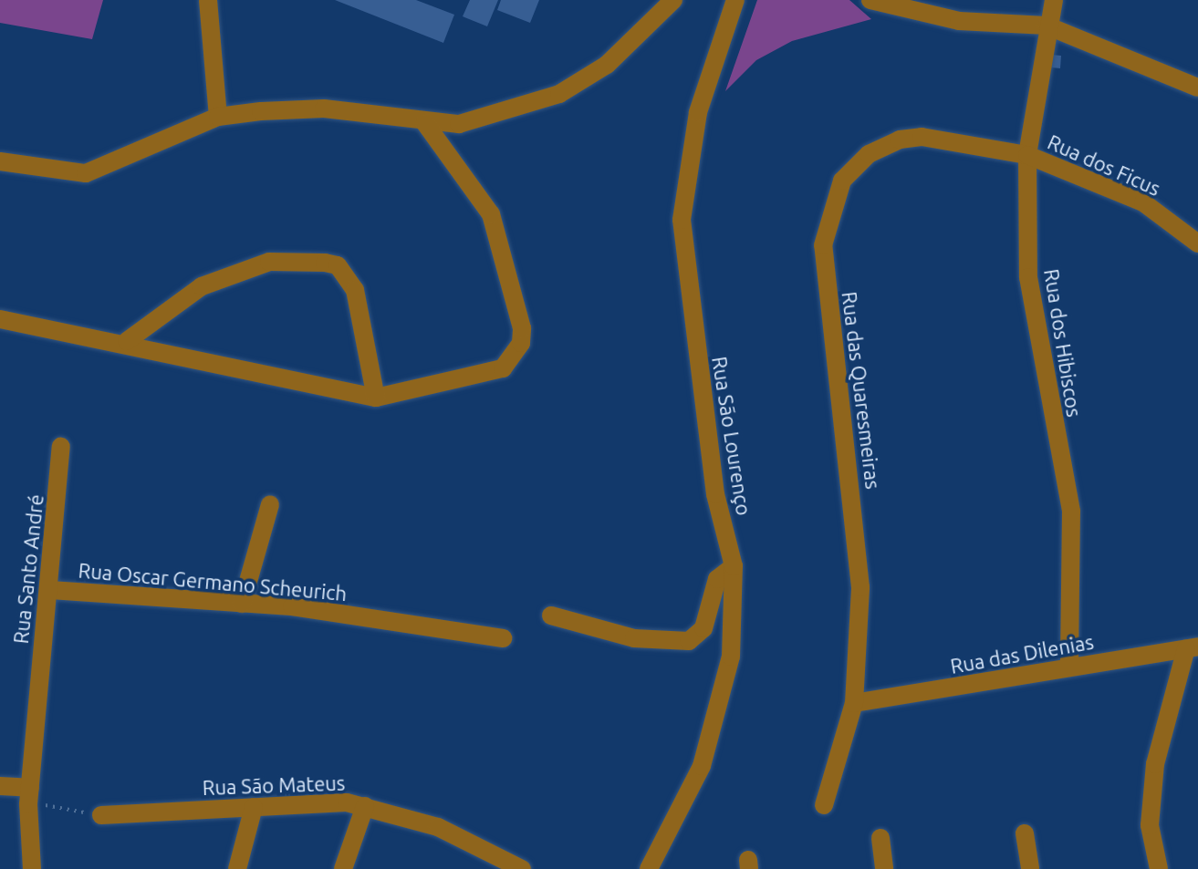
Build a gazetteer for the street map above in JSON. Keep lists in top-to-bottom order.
{
  "streets": {
    "street": [
      "Rua dos Ficus",
      "Rua dos Hibiscos",
      "Rua das Quaresmeiras",
      "Rua São Lourenço",
      "Rua Santo André",
      "Rua Oscar Germano Scheurich",
      "Rua das Dilenias",
      "Rua São Mateus"
    ]
  },
  "crossings": [
    ["Rua dos Ficus", "Rua dos Hibiscos"],
    ["Rua dos Ficus", "Rua das Quaresmeiras"],
    ["Rua dos Hibiscos", "Rua das Quaresmeiras"],
    ["Rua dos Hibiscos", "Rua das Dilenias"],
    ["Rua das Quaresmeiras", "Rua das Dilenias"],
    ["Rua Santo André", "Rua Oscar Germano Scheurich"]
  ]
}
